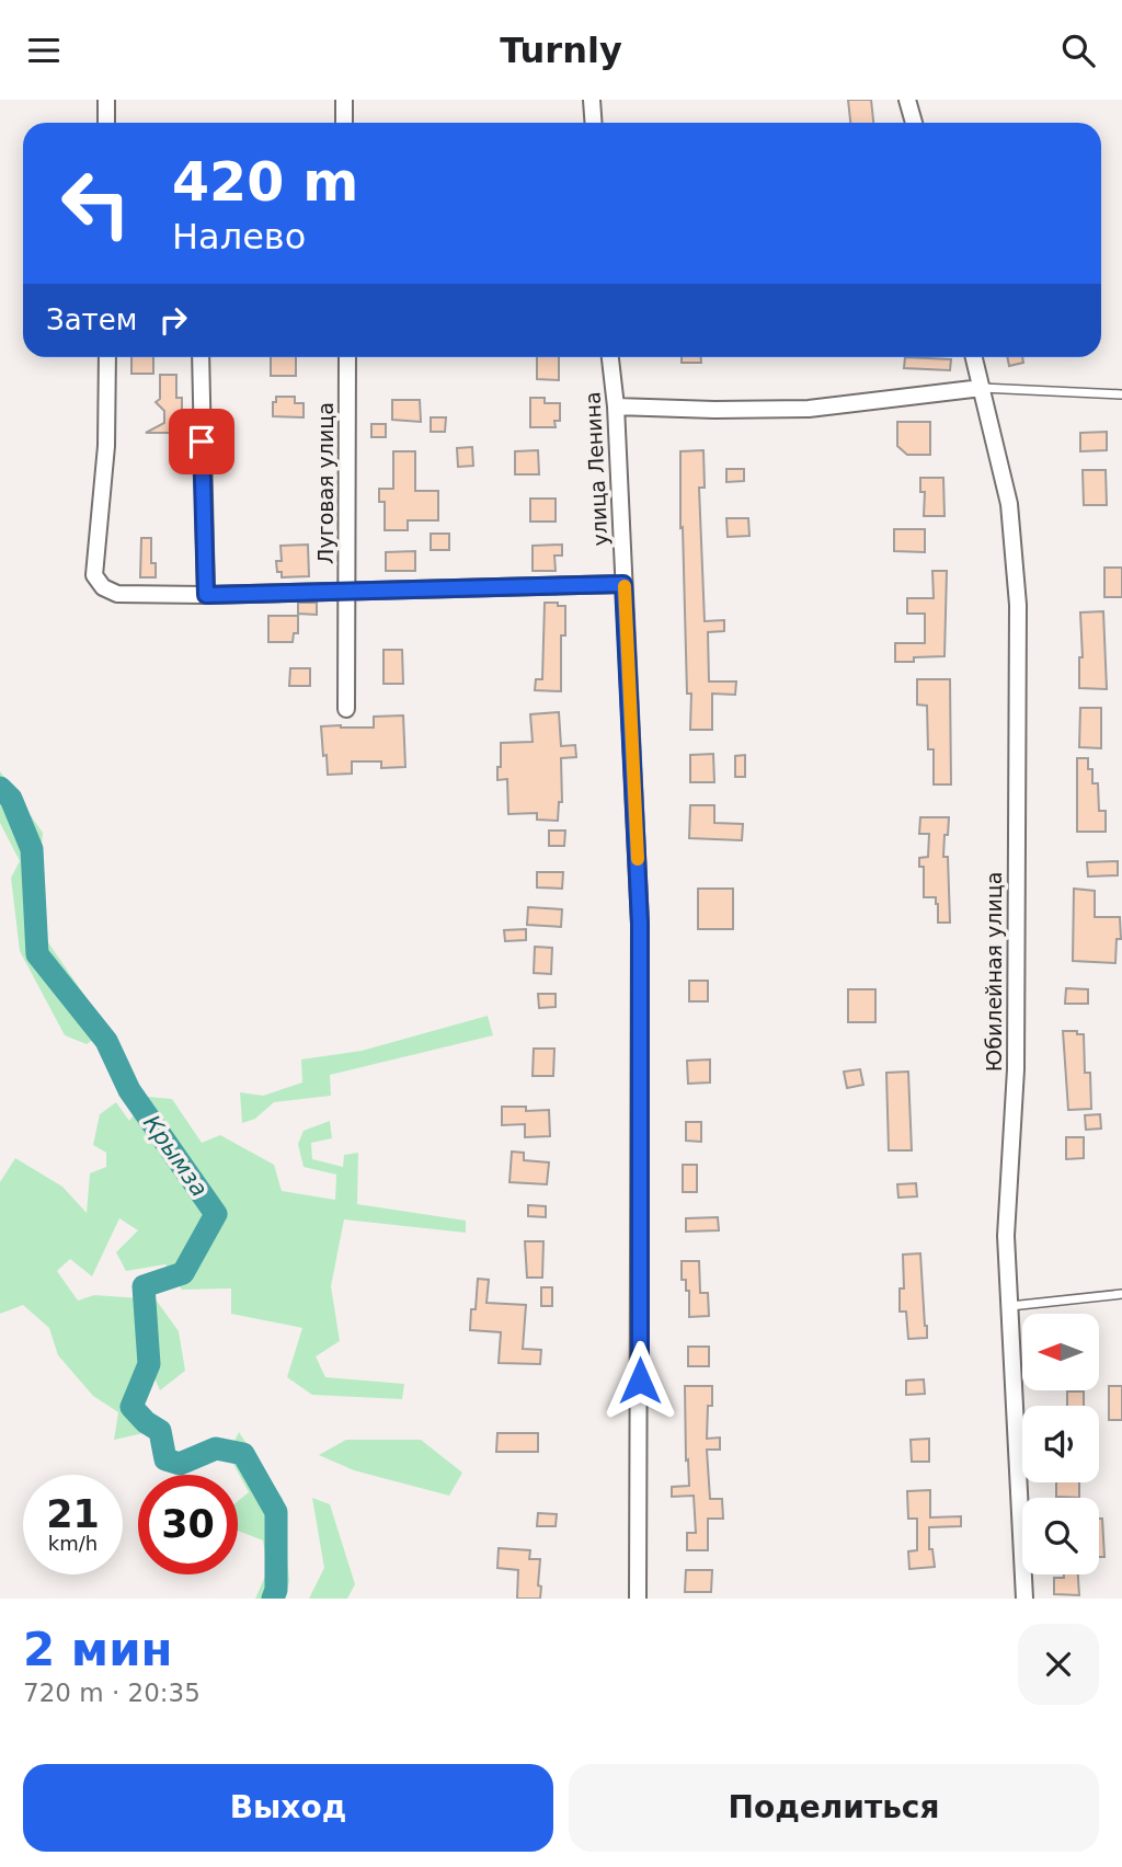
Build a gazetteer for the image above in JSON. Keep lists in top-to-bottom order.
{
  "streets": {
    "street": ["улица Ленина", "Луговая улица", "Юбилейная улица"]
  },
  "water": ["Крымза"],
  "north": "left",
  "page": {
    "header": "Turnly",
    "turn": ["420 m", "Налево"],
    "then": "Затем",
    "speed": "21 km/h",
    "limit": "30",
    "heading": ["2 мин", "720 m · 20:35"],
    "buttons": ["Выход", "Поделиться"]
  }
}
